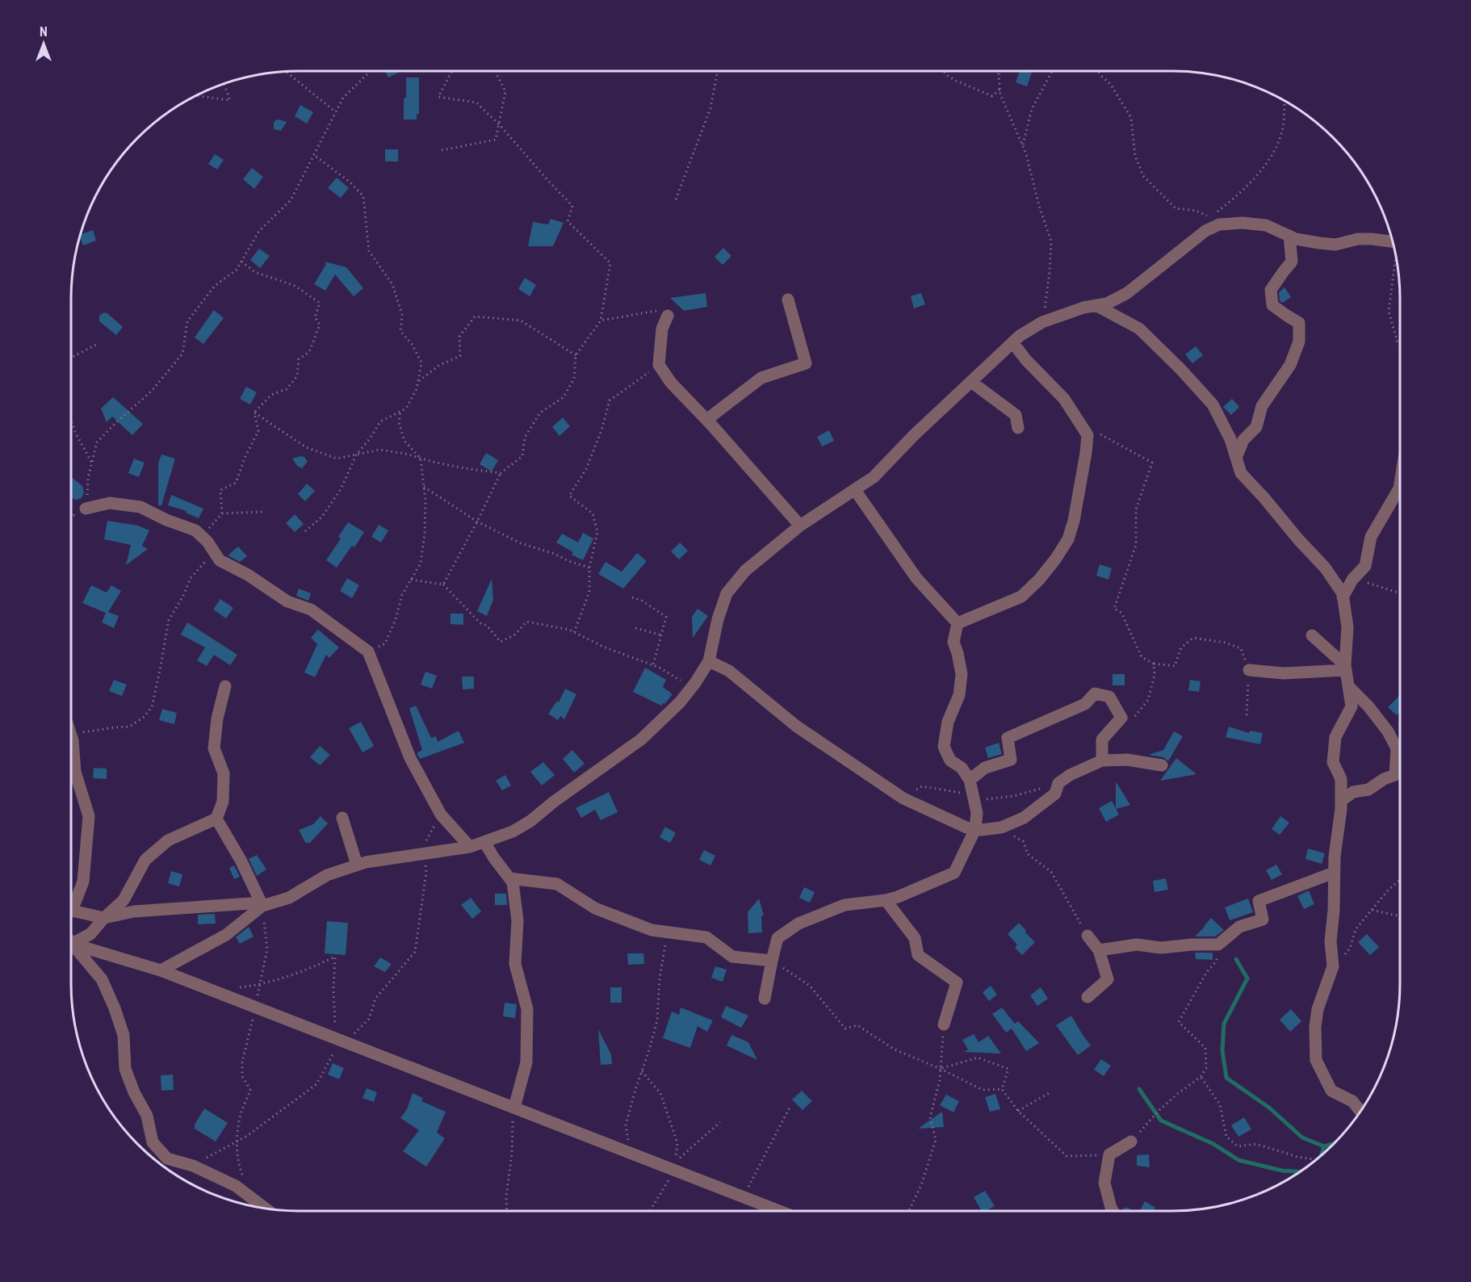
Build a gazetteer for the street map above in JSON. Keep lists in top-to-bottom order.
{
  "north": "top"
}
